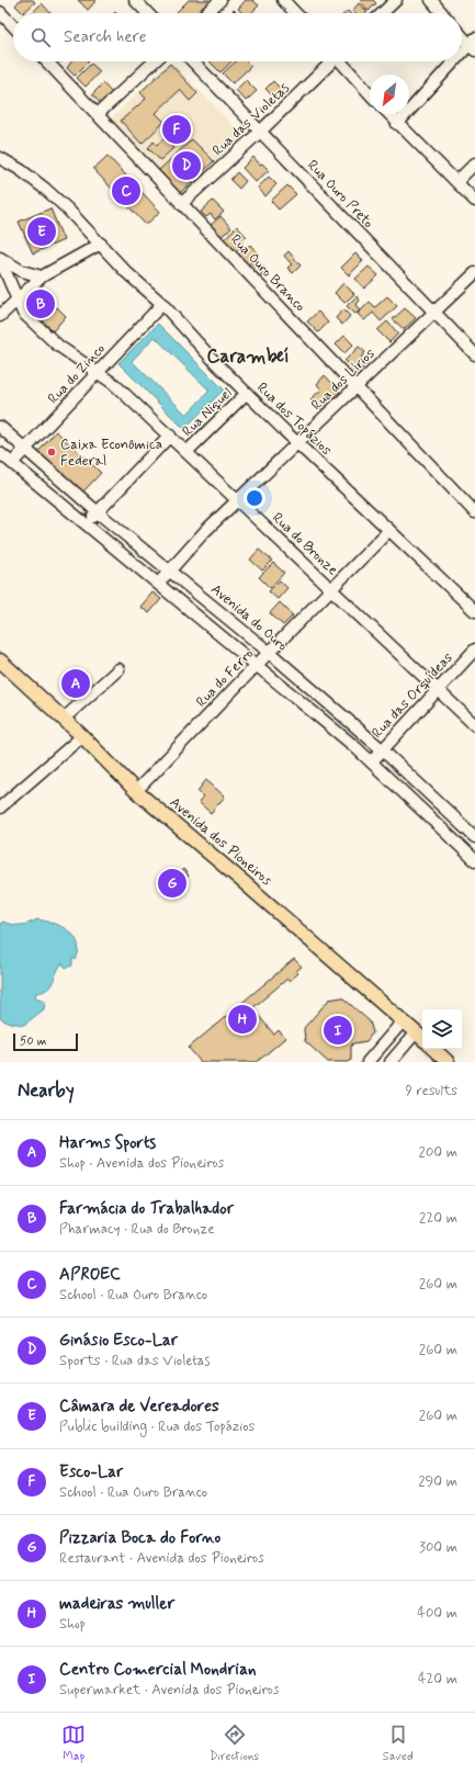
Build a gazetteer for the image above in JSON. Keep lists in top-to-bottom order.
{
  "streets": {
    "main road": ["Avenida dos Pioneiros"],
    "street": [
      "Rua das Violetas",
      "Rua Ouro Preto",
      "Rua Ouro Branco",
      "Rua do Zinco",
      "Rua dos Lírios",
      "Rua Niquel",
      "Rua dos Topázios",
      "Rua do Bronze",
      "Avenida do Ouro",
      "Rua do Ferro",
      "Rua das Orquídeas"
    ]
  },
  "crossings": [
    ["Rua das Violetas", "Rua Ouro Preto"],
    ["Rua das Violetas", "Rua Ouro Branco"],
    ["Rua Ouro Preto", "Rua dos Lírios"],
    ["Rua Ouro Branco", "Rua dos Lírios"],
    ["Rua do Zinco", "Rua dos Topázios"],
    ["Rua do Zinco", "Rua do Bronze"],
    ["Rua do Zinco", "Avenida do Ouro"],
    ["Rua dos Lírios", "Rua dos Topázios"],
    ["Rua dos Lírios", "Rua do Bronze"],
    ["Rua dos Lírios", "Avenida do Ouro"],
    ["Rua Niquel", "Rua dos Topázios"],
    ["Rua Niquel", "Rua do Bronze"],
    ["Rua Niquel", "Avenida do Ouro"],
    ["Rua dos Topázios", "Rua do Ferro"],
    ["Rua do Bronze", "Rua do Ferro"],
    ["Rua do Bronze", "Rua das Orquídeas"],
    ["Avenida do Ouro", "Rua do Ferro"],
    ["Avenida do Ouro", "Rua das Orquídeas"],
    ["Rua do Ferro", "Avenida dos Pioneiros"]
  ],
  "districts": ["Carambeí"],
  "places": ["Caixa Econômica Federal"],
  "scale_bar": "50 m",
  "north": "bottom left",
  "page": {
    "search": "Search here",
    "pins": [
      "F",
      "D",
      "C",
      "E",
      "B",
      "A",
      "G",
      "H",
      "I"
    ],
    "scale": "50 m",
    "heading": ["Nearby", "9 results"],
    "list": [
      {
        "mark": "A",
        "name": "Harms Sports",
        "note": "Shop · Avenida dos Pioneiros",
        "value": "200 m"
      },
      {
        "mark": "B",
        "name": "Farmácia do Trabalhador",
        "note": "Pharmacy · Rua do Bronze",
        "value": "220 m"
      },
      {
        "mark": "C",
        "name": "APROEC",
        "note": "School · Rua Ouro Branco",
        "value": "260 m"
      },
      {
        "mark": "D",
        "name": "Ginásio Esco-Lar",
        "note": "Sports · Rua das Violetas",
        "value": "260 m"
      },
      {
        "mark": "E",
        "name": "Câmara de Vereadores",
        "note": "Public building · Rua dos Topázios",
        "value": "260 m"
      },
      {
        "mark": "F",
        "name": "Esco-Lar",
        "note": "School · Rua Ouro Branco",
        "value": "290 m"
      },
      {
        "mark": "G",
        "name": "Pizzaria Boca do Forno",
        "note": "Restaurant · Avenida dos Pioneiros",
        "value": "300 m"
      },
      {
        "mark": "H",
        "name": "madeiras muller",
        "note": "Shop",
        "value": "400 m"
      },
      {
        "mark": "I",
        "name": "Centro Comercial Mondrian",
        "note": "Supermarket · Avenida dos Pioneiros",
        "value": "420 m"
      }
    ],
    "nav": ["Map", "Directions", "Saved"]
  }
}
